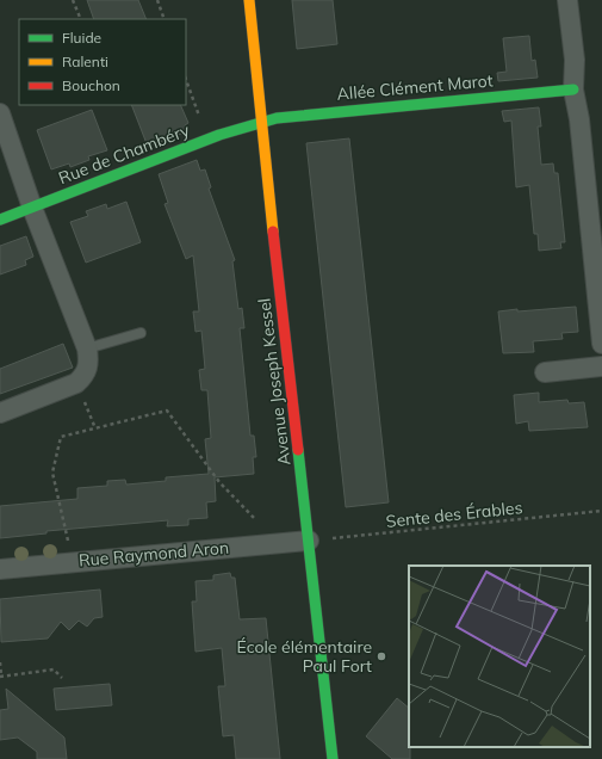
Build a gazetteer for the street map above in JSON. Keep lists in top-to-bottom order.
{
  "streets": {
    "street": [
      "Allée Clément Marot",
      "Rue de Chambéry",
      "Avenue Joseph Kessel",
      "Rue Raymond Aron"
    ],
    "path": ["Sente des Érables"]
  },
  "crossings": [
    ["Allée Clément Marot", "Rue de Chambéry"],
    ["Allée Clément Marot", "Avenue Joseph Kessel"],
    ["Rue de Chambéry", "Avenue Joseph Kessel"],
    ["Avenue Joseph Kessel", "Sente des Érables"],
    ["Avenue Joseph Kessel", "Rue Raymond Aron"],
    ["Sente des Érables", "Rue Raymond Aron"]
  ],
  "places": ["École élémentaire Paul Fort"],
  "legend": ["Fluide", "Ralenti", "Bouchon"]
}
